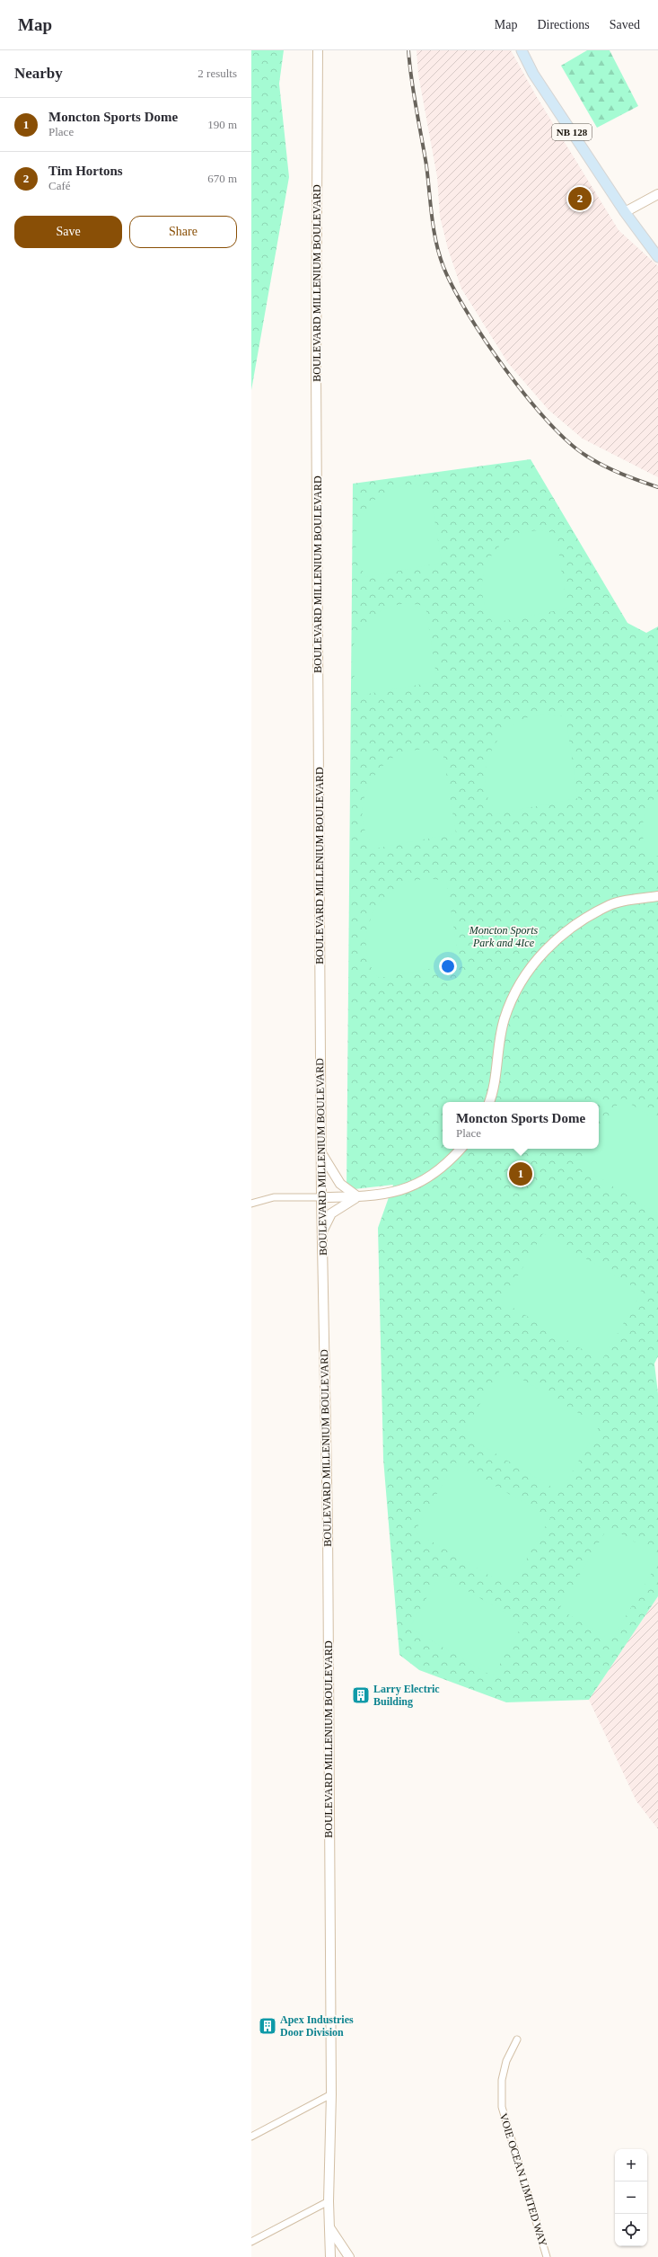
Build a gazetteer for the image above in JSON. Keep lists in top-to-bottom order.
{
  "streets": {
    "main road": ["NB 128", "BOULEVARD MILLENIUM BOULEVARD"],
    "street": ["VOIE OCEAN LIMITED WAY"]
  },
  "parks": ["Moncton Sports Park and 4Ice"],
  "places": {
    "building": ["Larry Electric Building", "Apex Industries Door Division"]
  },
  "page": {
    "header": "Map",
    "nav": ["Map", "Directions", "Saved"],
    "heading": ["Nearby", "2 results"],
    "list": [
      {
        "mark": "1",
        "name": "Moncton Sports Dome",
        "note": "Place",
        "value": "190 m"
      },
      {
        "mark": "2",
        "name": "Tim Hortons",
        "note": "Café",
        "value": "670 m"
      }
    ],
    "pins": ["2", "1"],
    "buttons": ["Save", "Share"],
    "popup": ["Moncton Sports Dome", "Place"],
    "map_buttons": ["+", "−"]
  }
}
